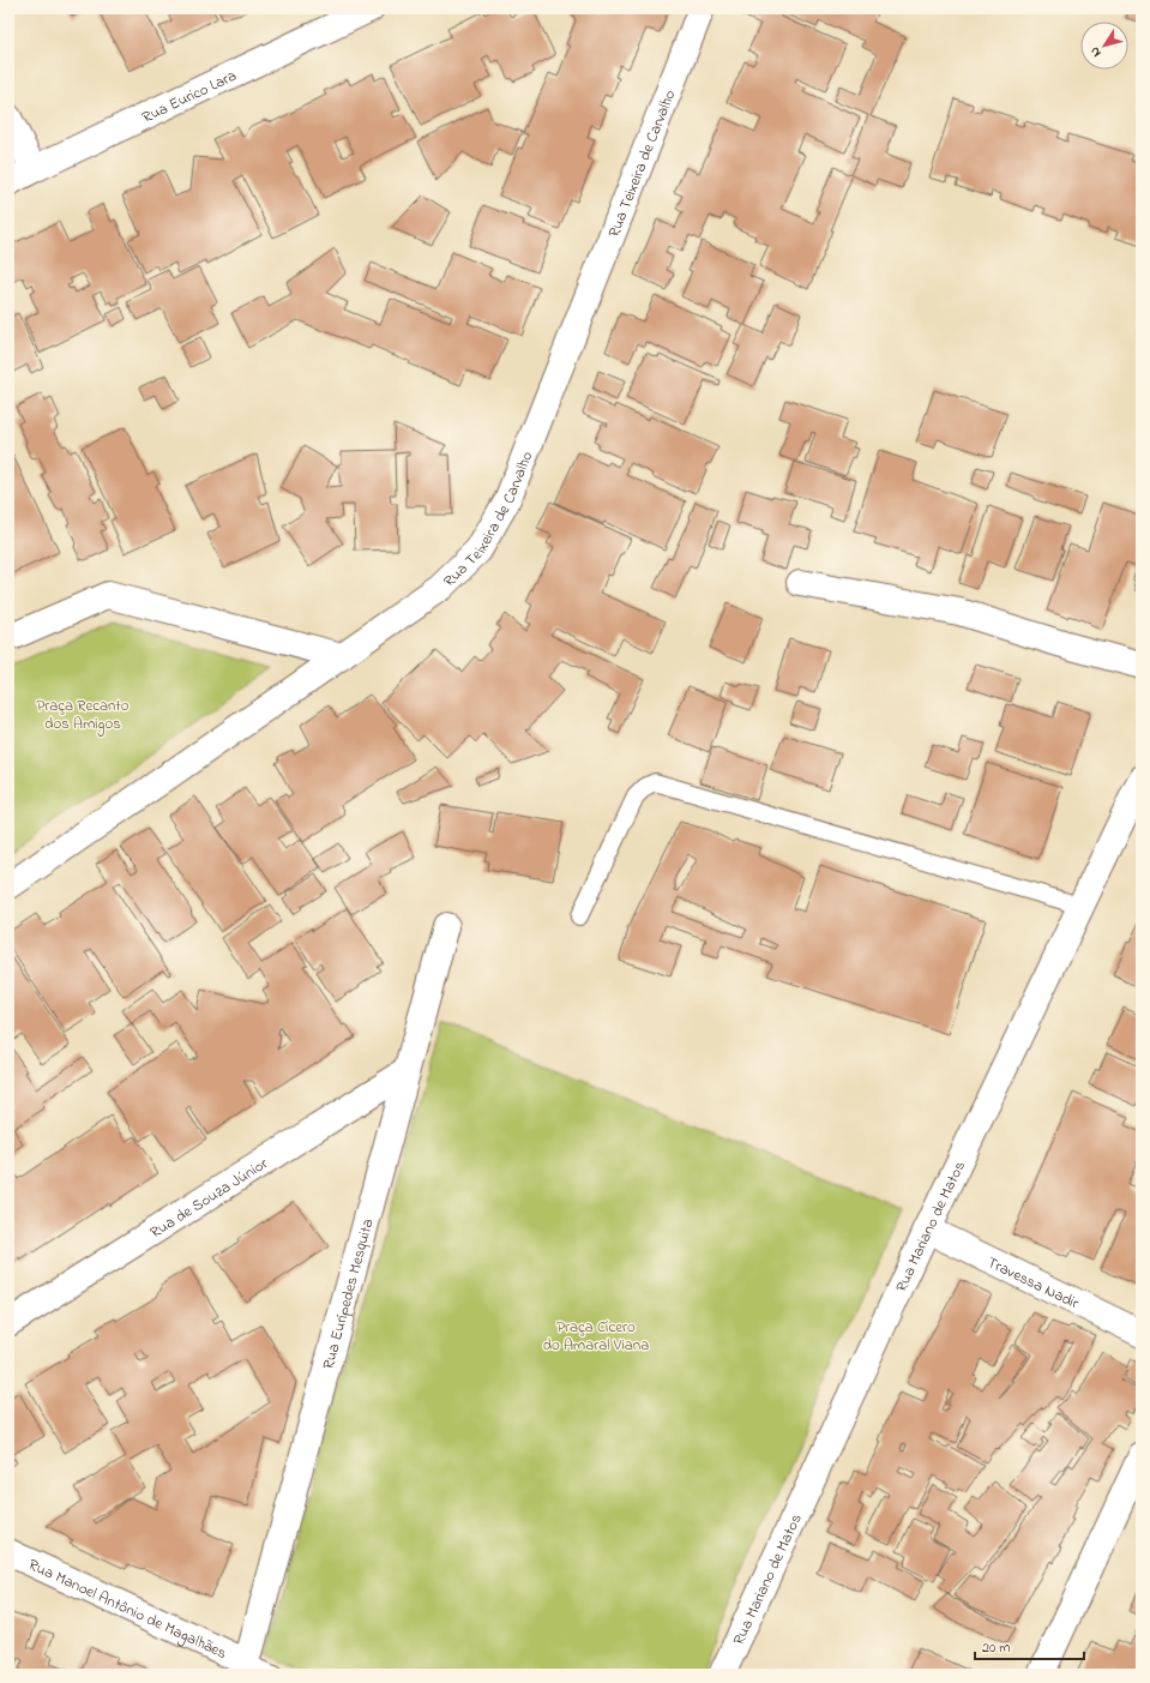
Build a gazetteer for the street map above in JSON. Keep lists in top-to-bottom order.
{
  "streets": {
    "street": [
      "Rua Eurico Lara",
      "Rua Teixeira de Carvalho",
      "Rua de Souza Júnior",
      "Rua Mariano de Matos",
      "Travessa Nadir",
      "Rua Eurípedes Mesquita",
      "Rua Manoel Antônio de Magalhães"
    ]
  },
  "crossings": [
    ["Rua de Souza Júnior", "Rua Eurípedes Mesquita"],
    ["Rua Mariano de Matos", "Travessa Nadir"],
    ["Rua Eurípedes Mesquita", "Rua Manoel Antônio de Magalhães"]
  ],
  "parks": ["Praça Recanto dos Amigos", "Praça Cícero do Amaral Viana"],
  "scale_bar": "20 m",
  "north": "bottom left"
}
